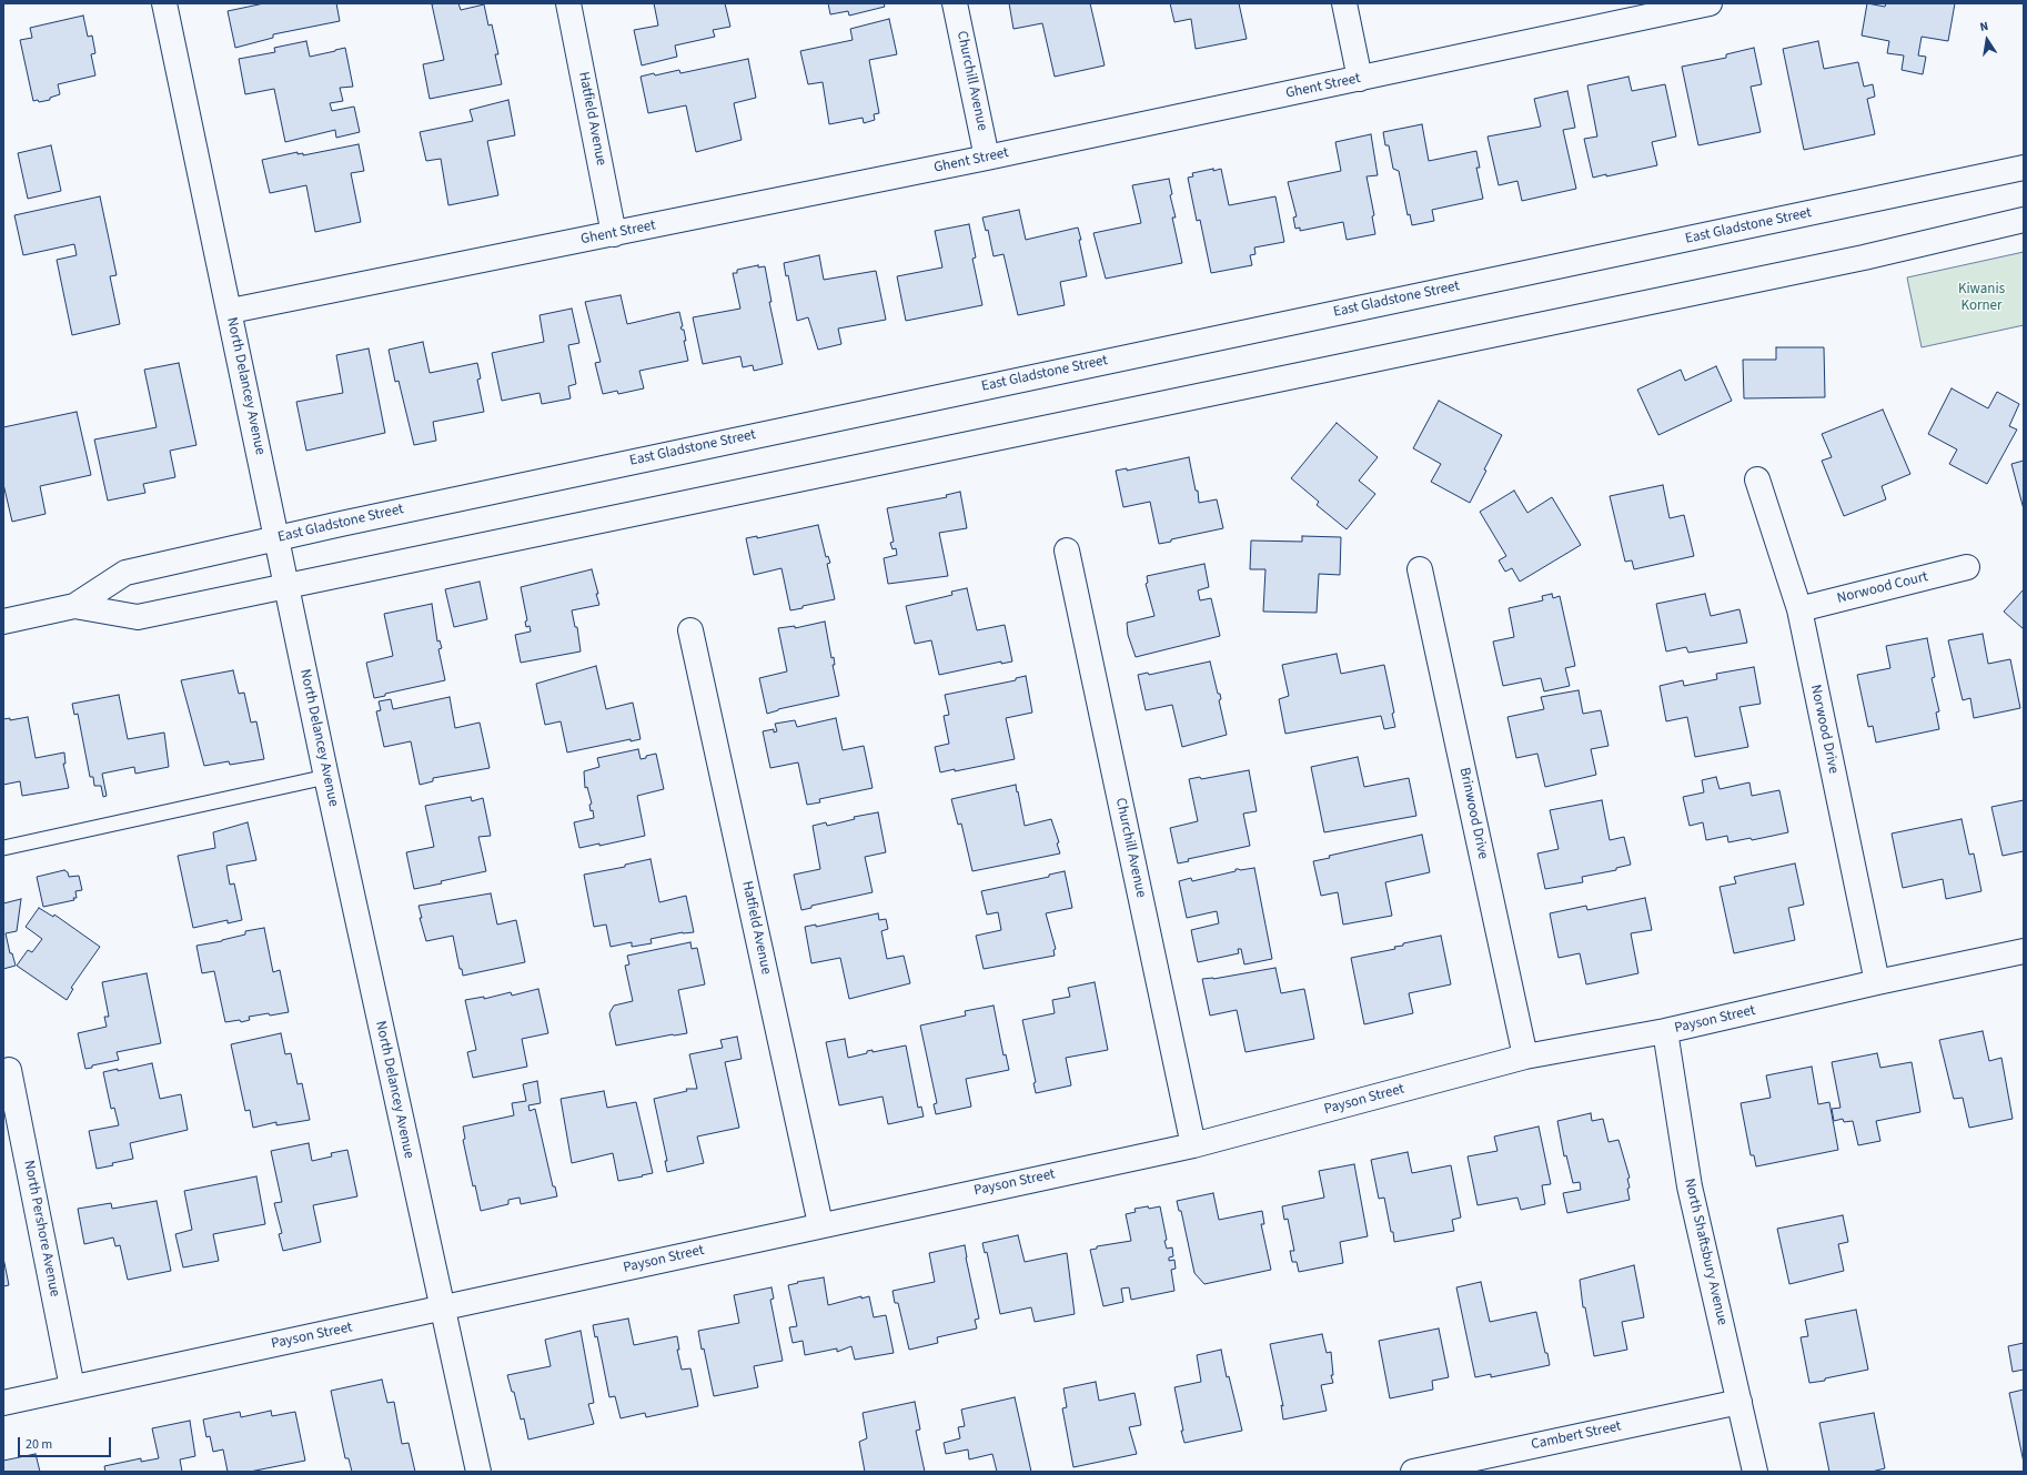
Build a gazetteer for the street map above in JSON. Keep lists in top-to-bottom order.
{
  "streets": {
    "street": [
      "Churchill Avenue",
      "Ghent Street",
      "Hatfield Avenue",
      "East Gladstone Street",
      "North Delancey Avenue",
      "Norwood Court",
      "Norwood Drive",
      "Brinwood Drive",
      "Payson Street",
      "North Pershore Avenue",
      "North Shaftsbury Avenue",
      "Cambert Street"
    ]
  },
  "crossings": [
    ["Churchill Avenue", "Ghent Street"],
    ["Churchill Avenue", "Payson Street"],
    ["Ghent Street", "Hatfield Avenue"],
    ["Ghent Street", "North Delancey Avenue"],
    ["Hatfield Avenue", "Payson Street"],
    ["East Gladstone Street", "North Delancey Avenue"],
    ["North Delancey Avenue", "Payson Street"],
    ["Norwood Court", "Norwood Drive"],
    ["Norwood Drive", "Payson Street"],
    ["Brinwood Drive", "Payson Street"],
    ["Payson Street", "North Pershore Avenue"],
    ["Payson Street", "North Shaftsbury Avenue"],
    ["North Shaftsbury Avenue", "Cambert Street"]
  ],
  "parks": ["Kiwanis Korner"],
  "scale_bar": "20 m",
  "north": "top"
}
